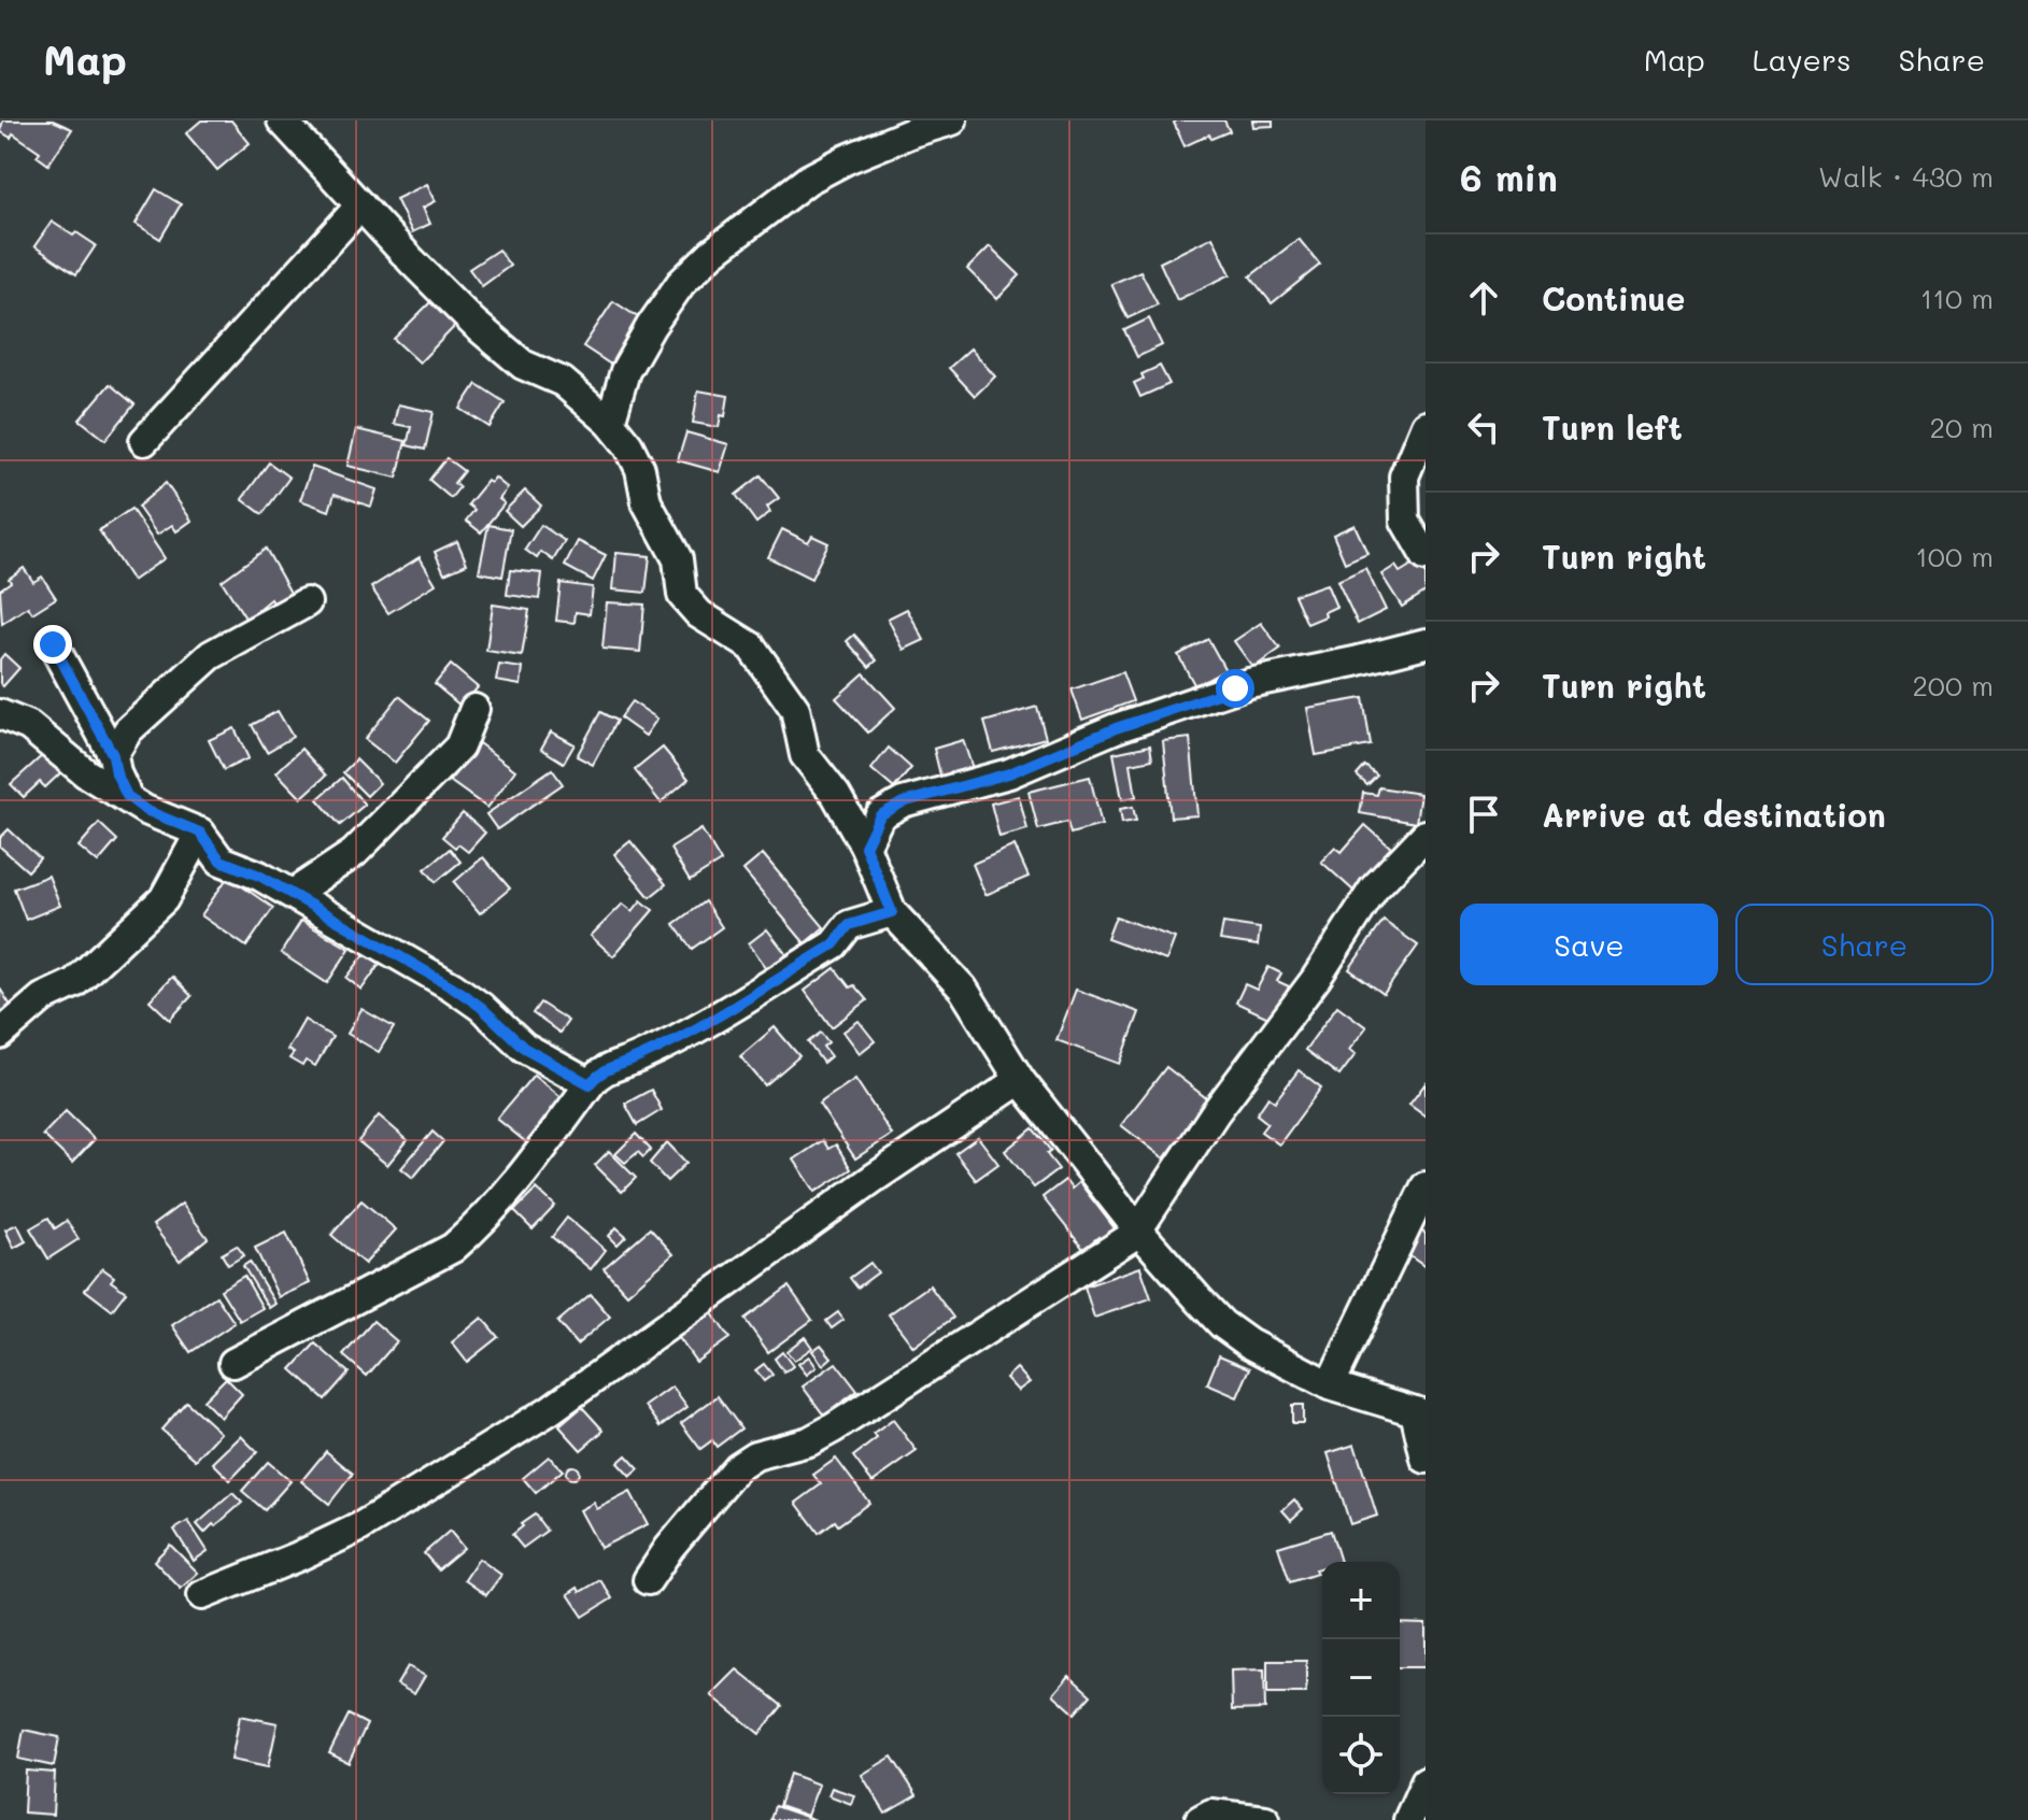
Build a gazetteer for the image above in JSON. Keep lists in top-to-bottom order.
{
  "page": {
    "header": "Map",
    "nav": ["Map", "Layers", "Share"],
    "heading": ["6 min", "Walk · 430 m"],
    "list": [
      ["Continue", "110 m"],
      ["Turn left", "20 m"],
      ["Turn right", "100 m"],
      ["Turn right", "200 m"],
      "Arrive at destination"
    ],
    "buttons": ["Save", "Share"],
    "map_buttons": ["+", "−"]
  }
}
